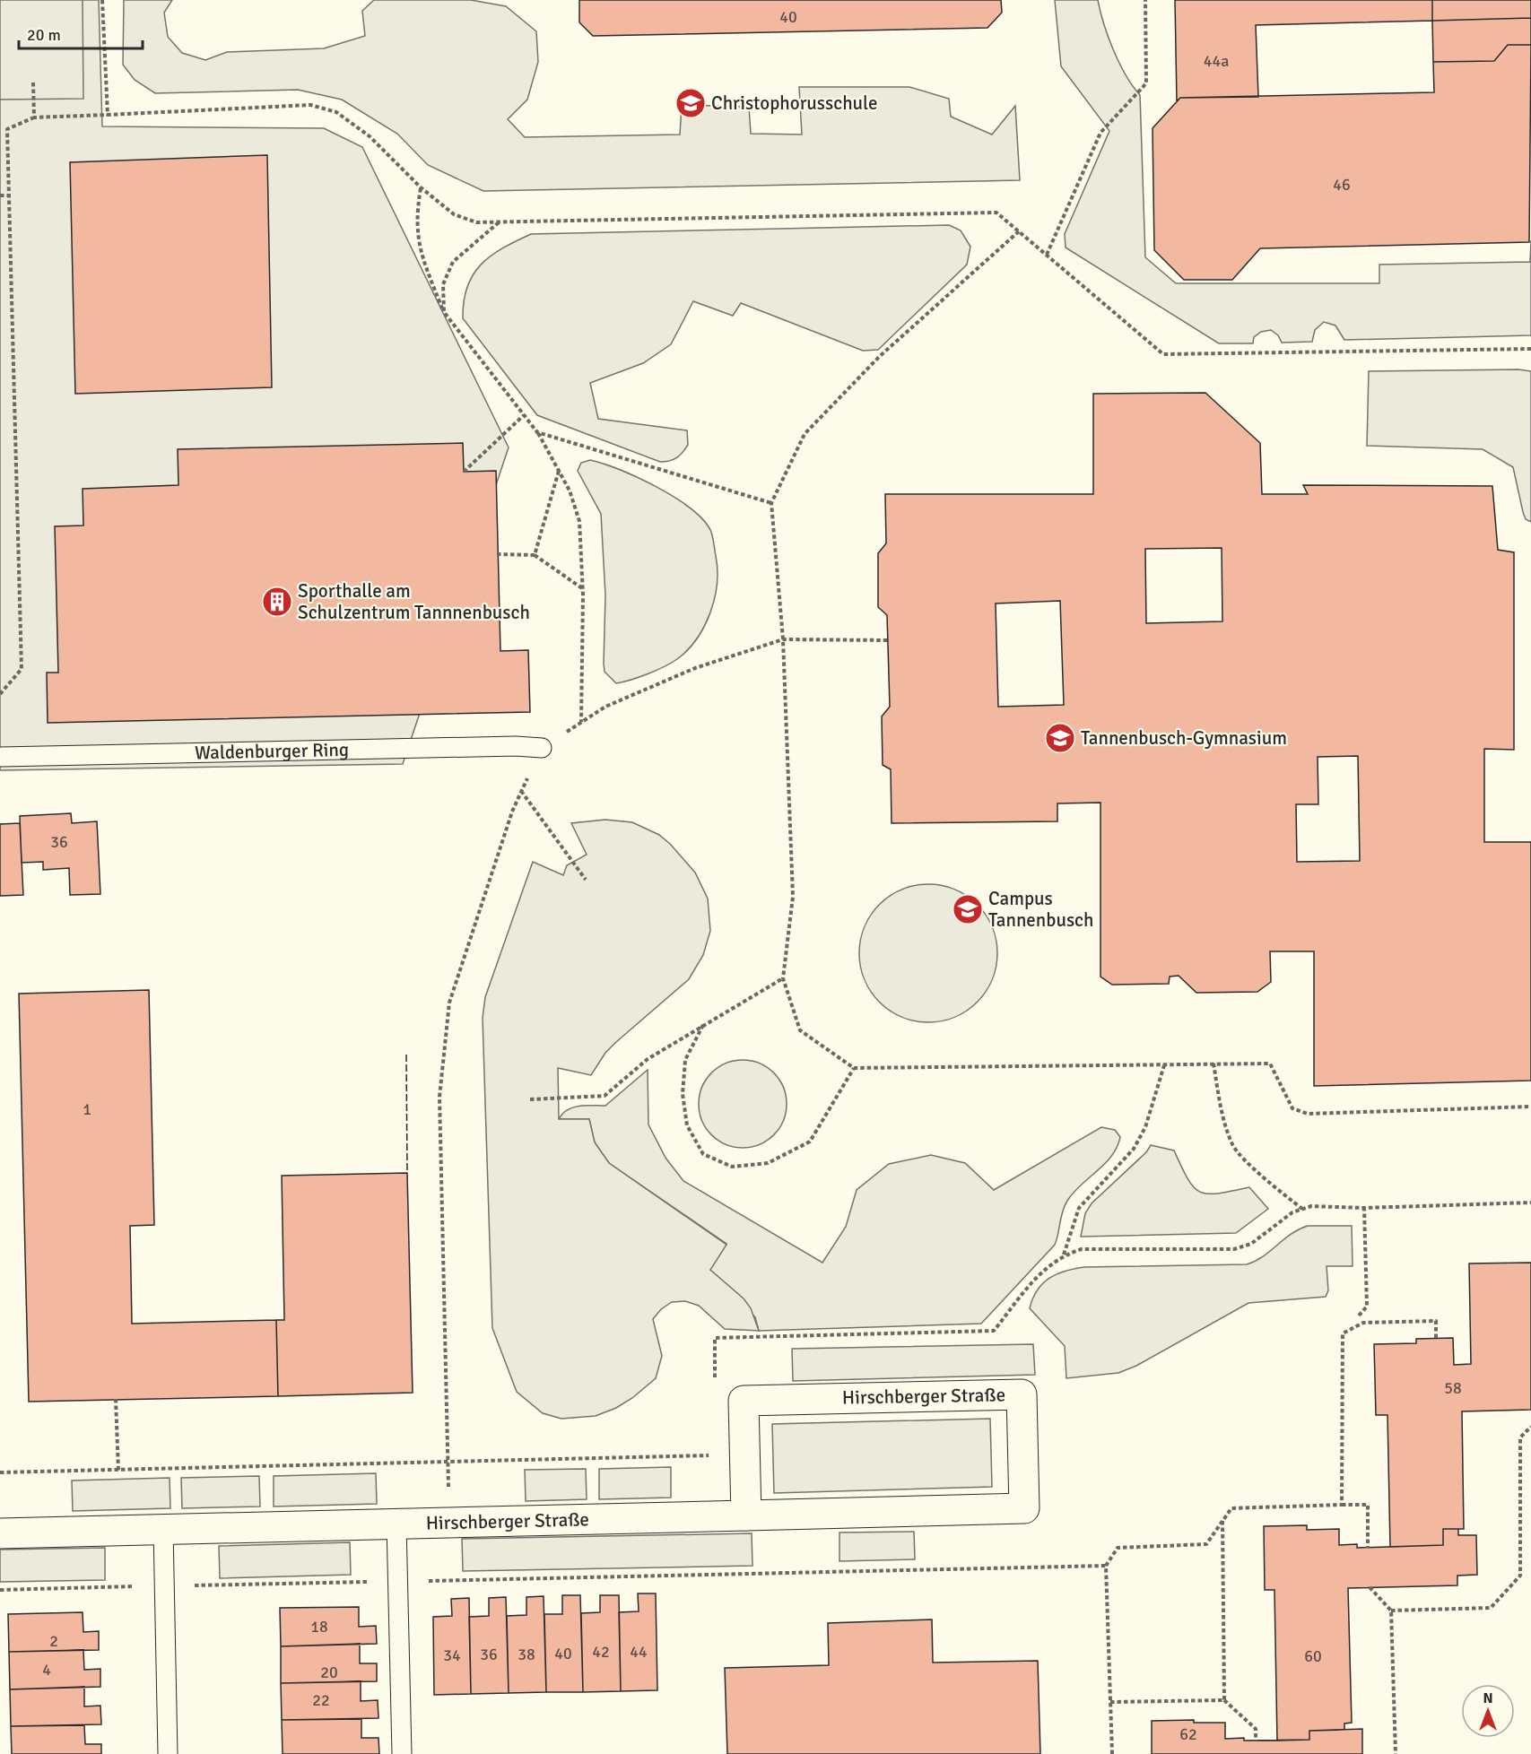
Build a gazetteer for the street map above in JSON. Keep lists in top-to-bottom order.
{
  "streets": {
    "street": ["Hirschberger Straße"],
    "lane": ["Waldenburger Ring"]
  },
  "places": {
    "school or university": ["Christophorusschule", "Tannenbusch-Gymnasium", "Campus Tannenbusch"],
    "building": ["Sporthalle am Schulzentrum Tannnenbusch"]
  },
  "house_numbers": [
    "40",
    "44a",
    "46",
    "36",
    "1",
    "58",
    "18",
    "2",
    "42",
    "44",
    "40",
    "36",
    "38",
    "34",
    "60",
    "4",
    "20",
    "22",
    "62"
  ],
  "scale_bar": "20 m",
  "north": "top"
}
